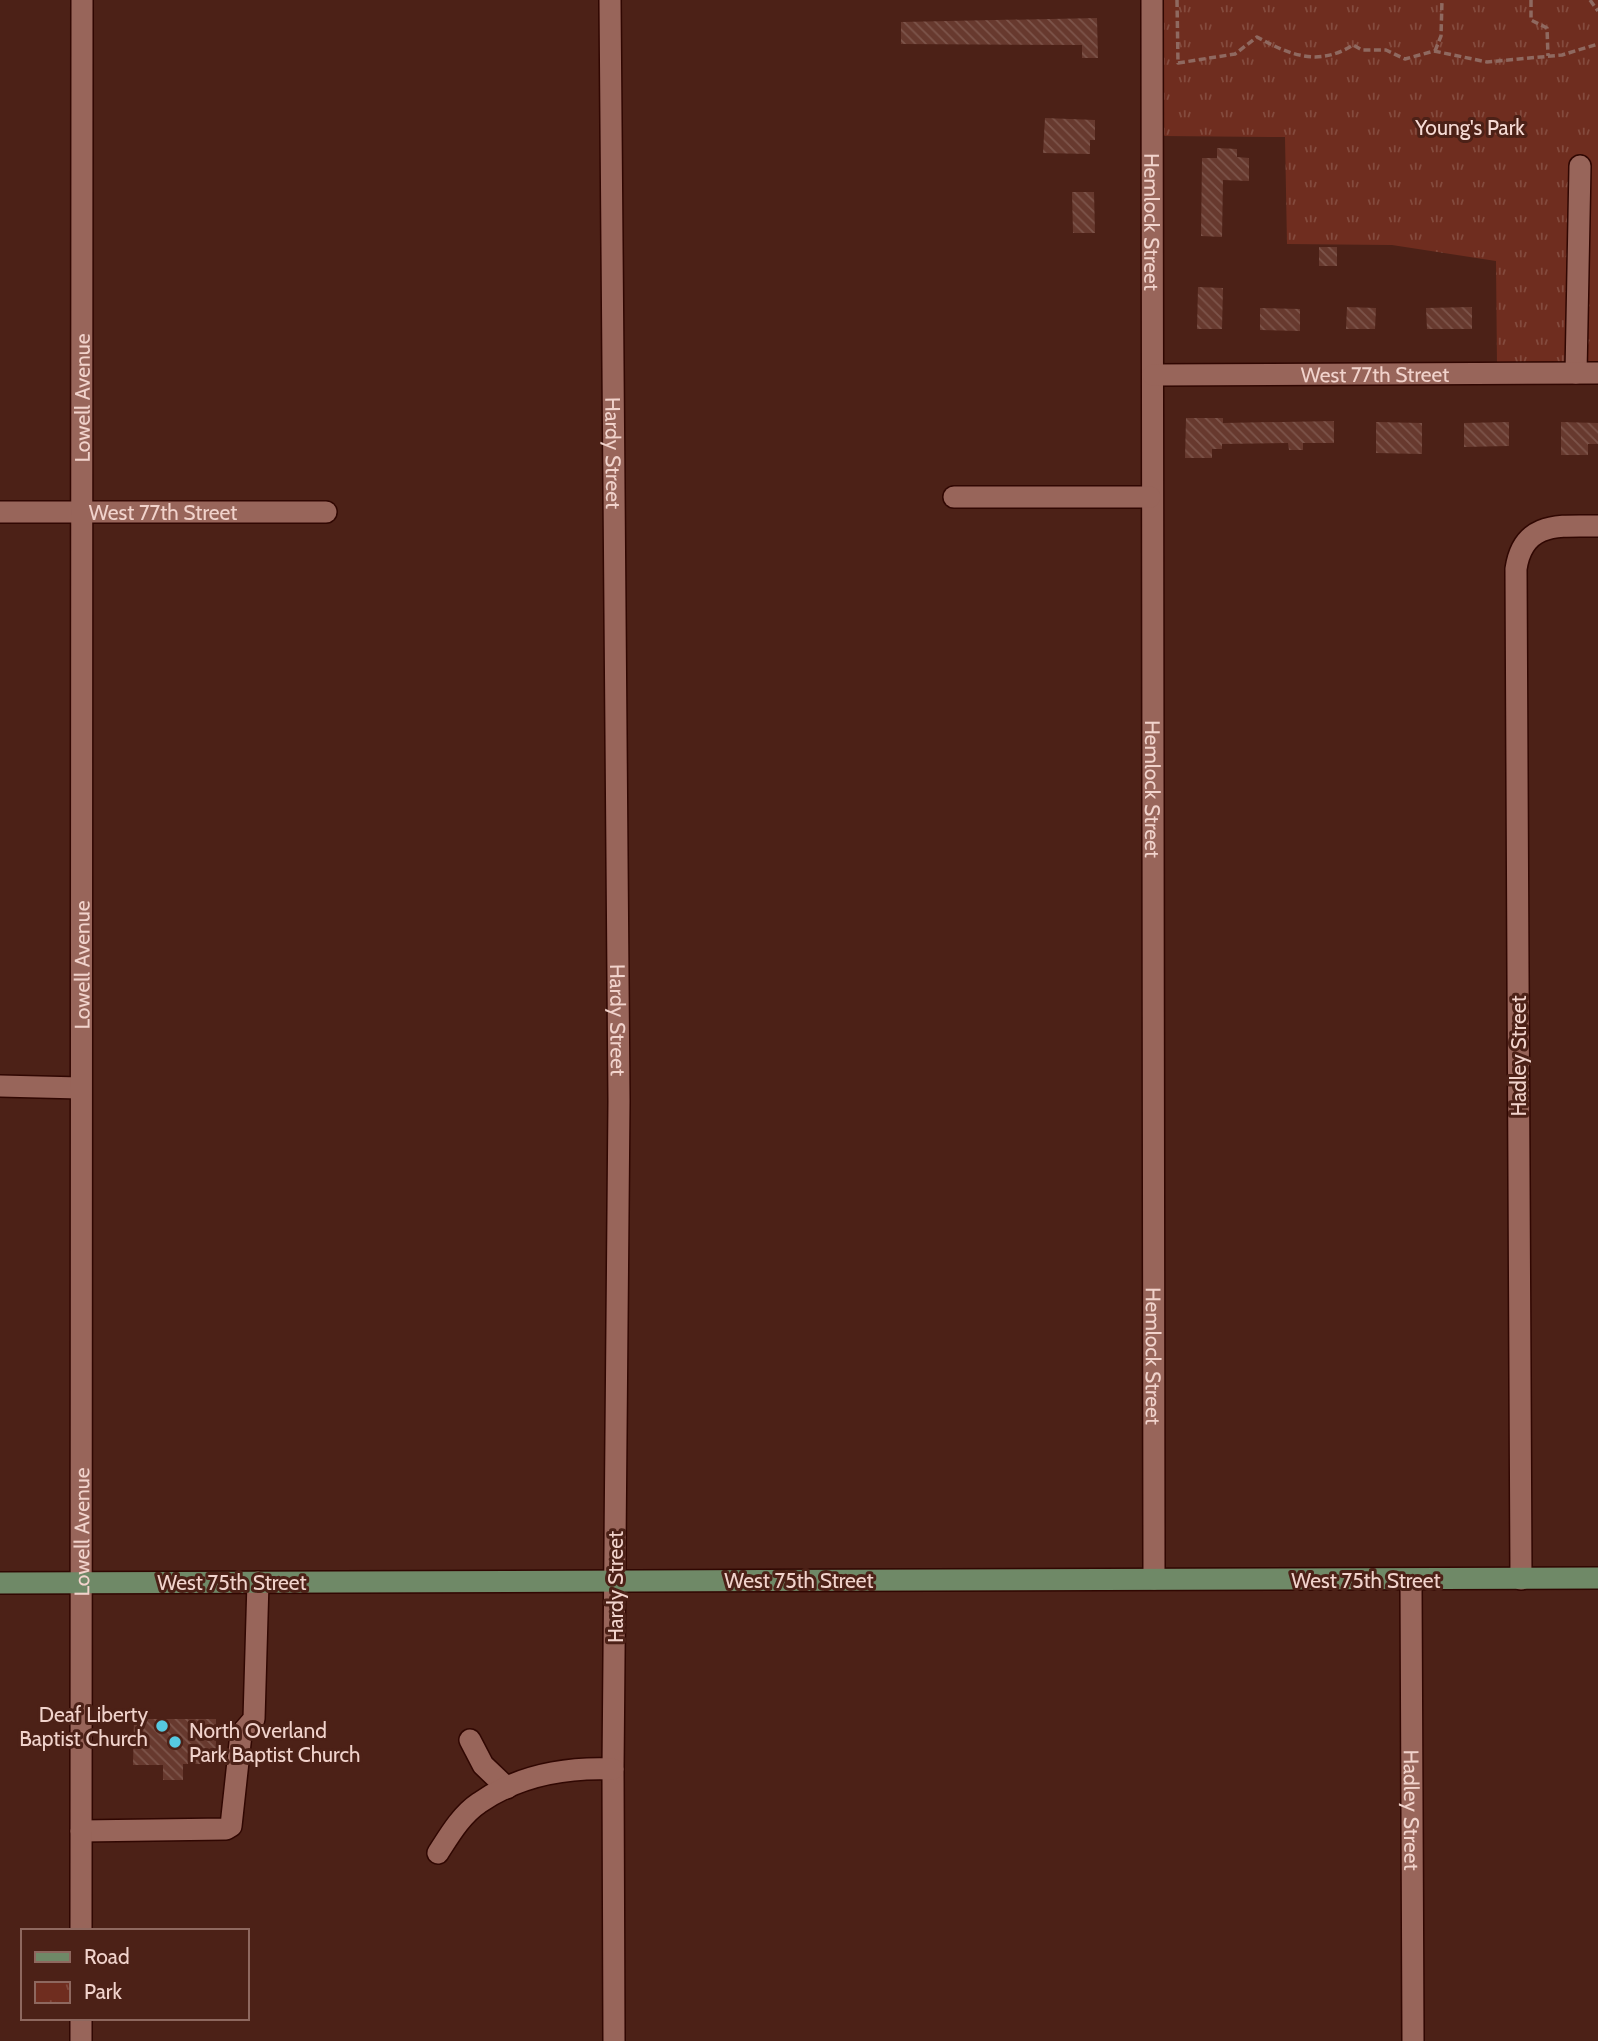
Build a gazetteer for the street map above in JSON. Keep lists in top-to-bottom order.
{
  "streets": {
    "main road": ["West 75th Street"],
    "street": [
      "Hemlock Street",
      "West 77th Street",
      "Lowell Avenue",
      "Hardy Street",
      "Hadley Street"
    ]
  },
  "crossings": [
    ["Hemlock Street", "West 77th Street"],
    ["Hemlock Street", "West 75th Street"],
    ["West 77th Street", "Lowell Avenue"],
    ["Lowell Avenue", "West 75th Street"],
    ["Hardy Street", "West 75th Street"],
    ["Hadley Street", "West 75th Street"]
  ],
  "parks": ["Young's Park"],
  "places": ["Deaf Liberty Baptist Church", "North Overland Park Baptist Church"],
  "legend": ["Road", "Park"]
}
